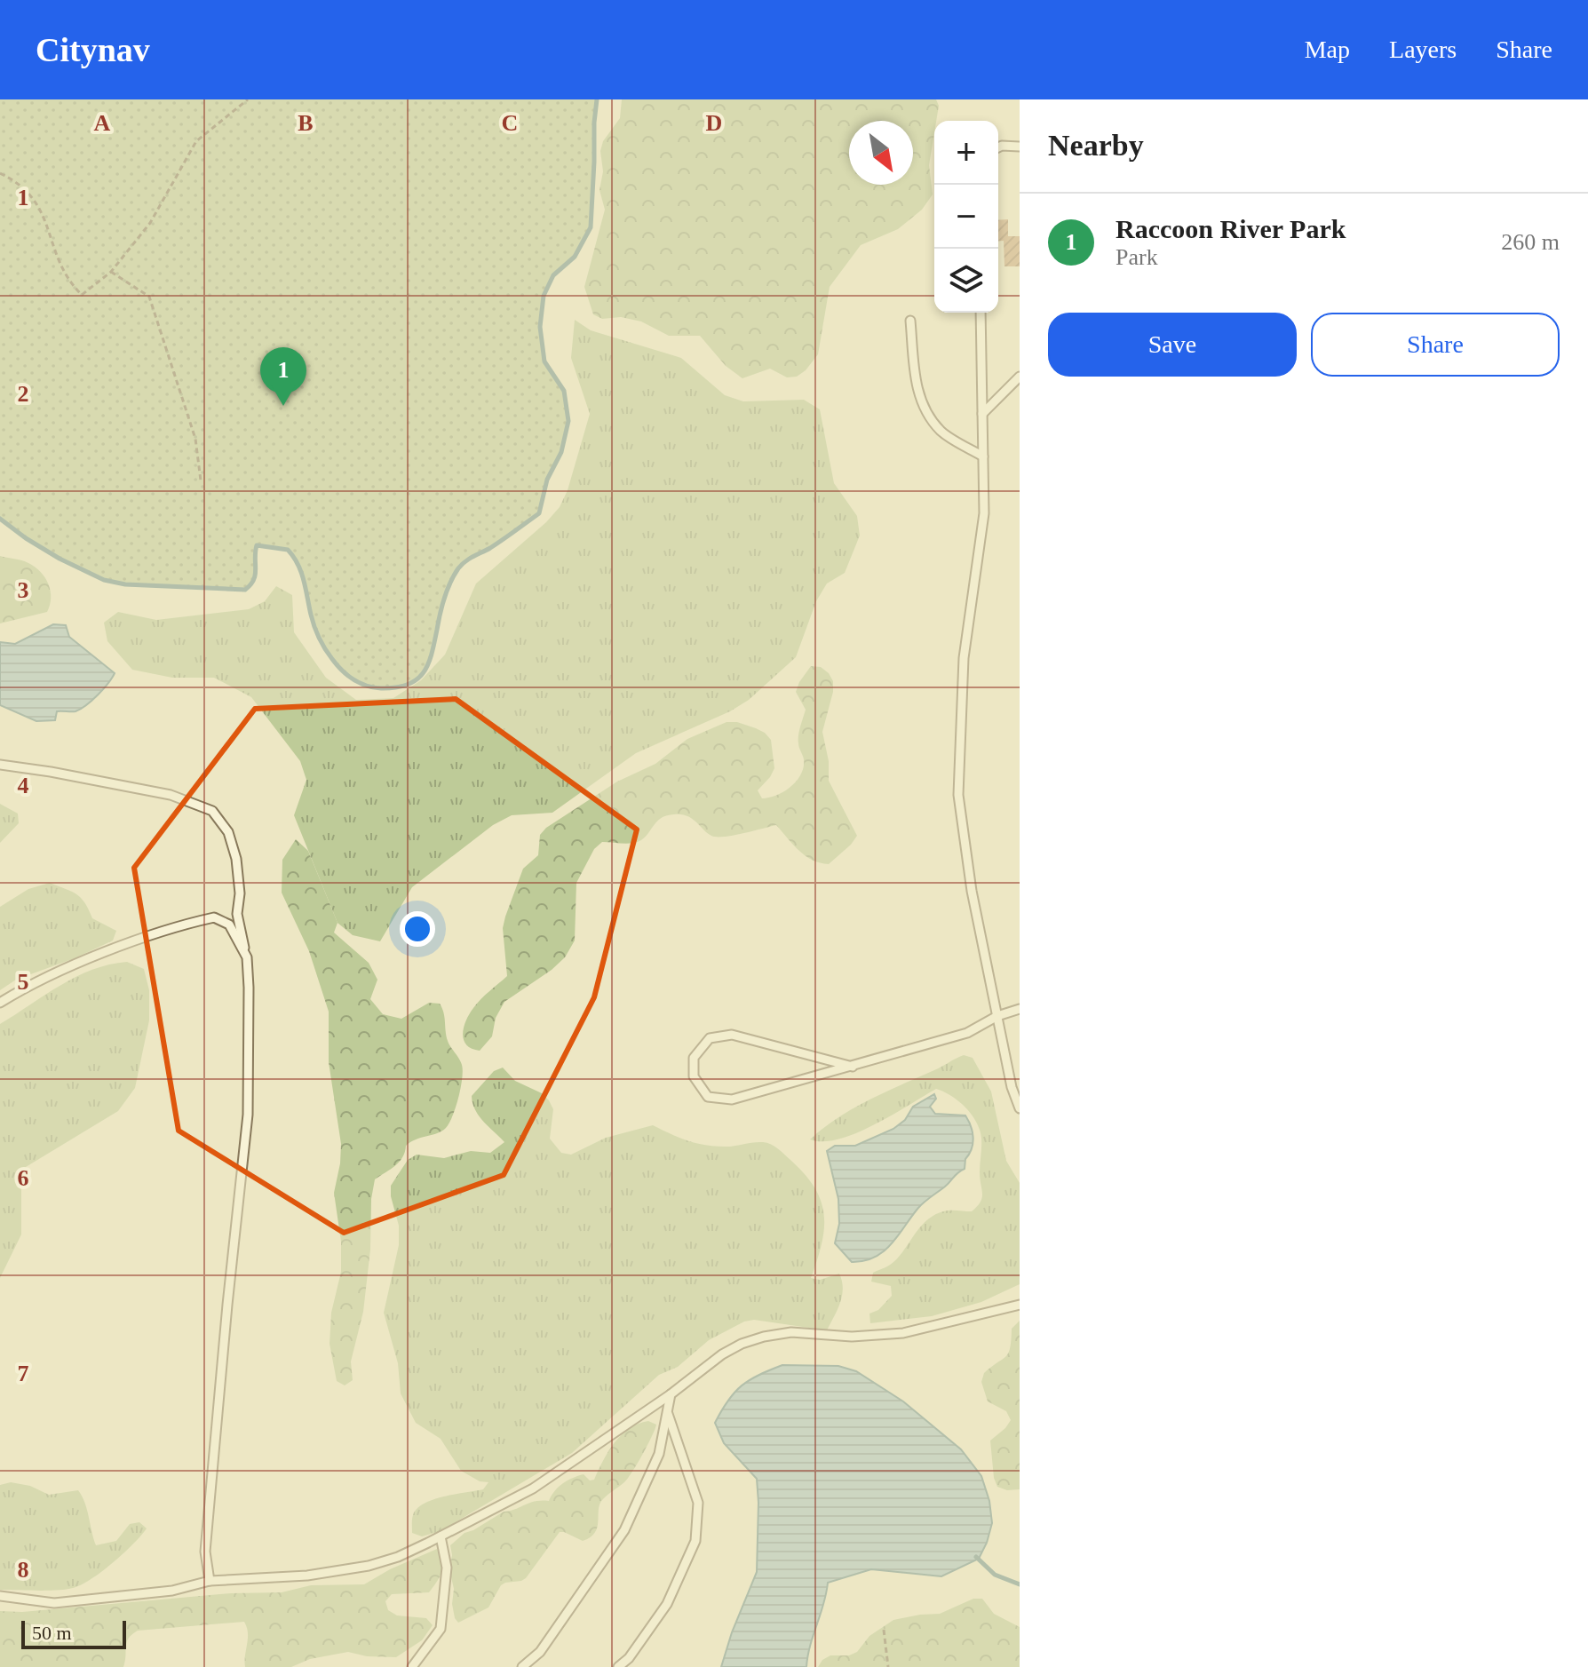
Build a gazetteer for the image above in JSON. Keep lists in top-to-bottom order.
{
  "scale_bar": "50 m",
  "north": "bottom right",
  "page": {
    "header": "Citynav",
    "nav": ["Map", "Layers", "Share"],
    "heading": "Nearby",
    "map_buttons": ["+", "−"],
    "list": [
      {
        "mark": "1",
        "name": "Raccoon River Park",
        "note": "Park",
        "value": "260 m"
      }
    ],
    "buttons": ["Save", "Share"],
    "pins": "1",
    "scale": "50 m"
  },
  "grid": {
    "columns": [
      "A",
      "B",
      "C",
      "D"
    ],
    "rows": [
      "1",
      "2",
      "3",
      "4",
      "5",
      "6",
      "7",
      "8"
    ]
  }
}
